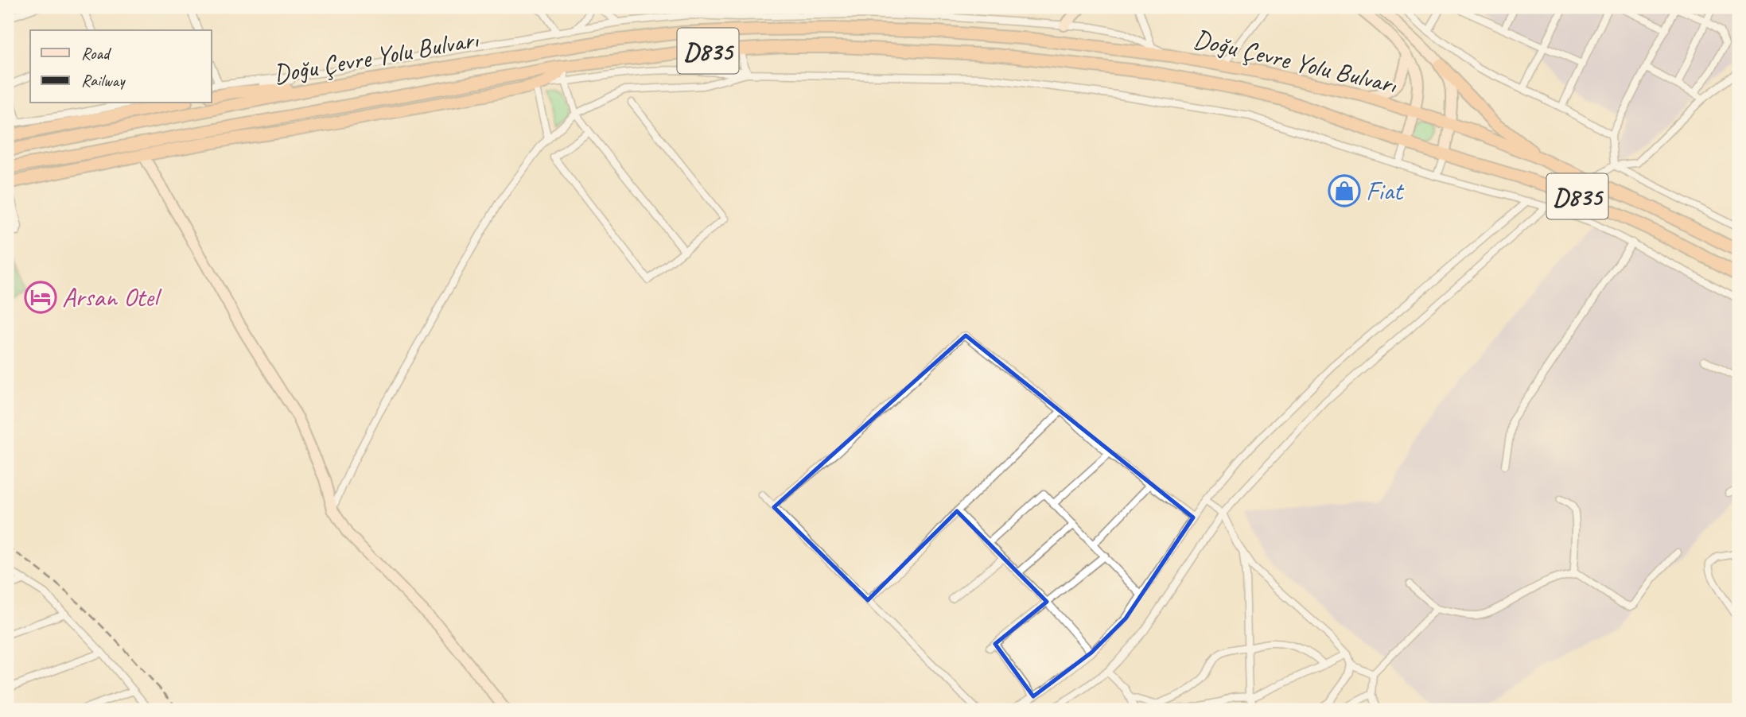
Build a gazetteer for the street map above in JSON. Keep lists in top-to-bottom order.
{
  "streets": {
    "highway": ["D835", "Doğu Çevre Yolu Bulvarı"]
  },
  "crossings": [
    ["D835", "Doğu Çevre Yolu Bulvarı"]
  ],
  "places": {
    "shop": ["Fiat"],
    "hotel": ["Arsan Otel"]
  },
  "legend": ["Road", "Railway"]
}
